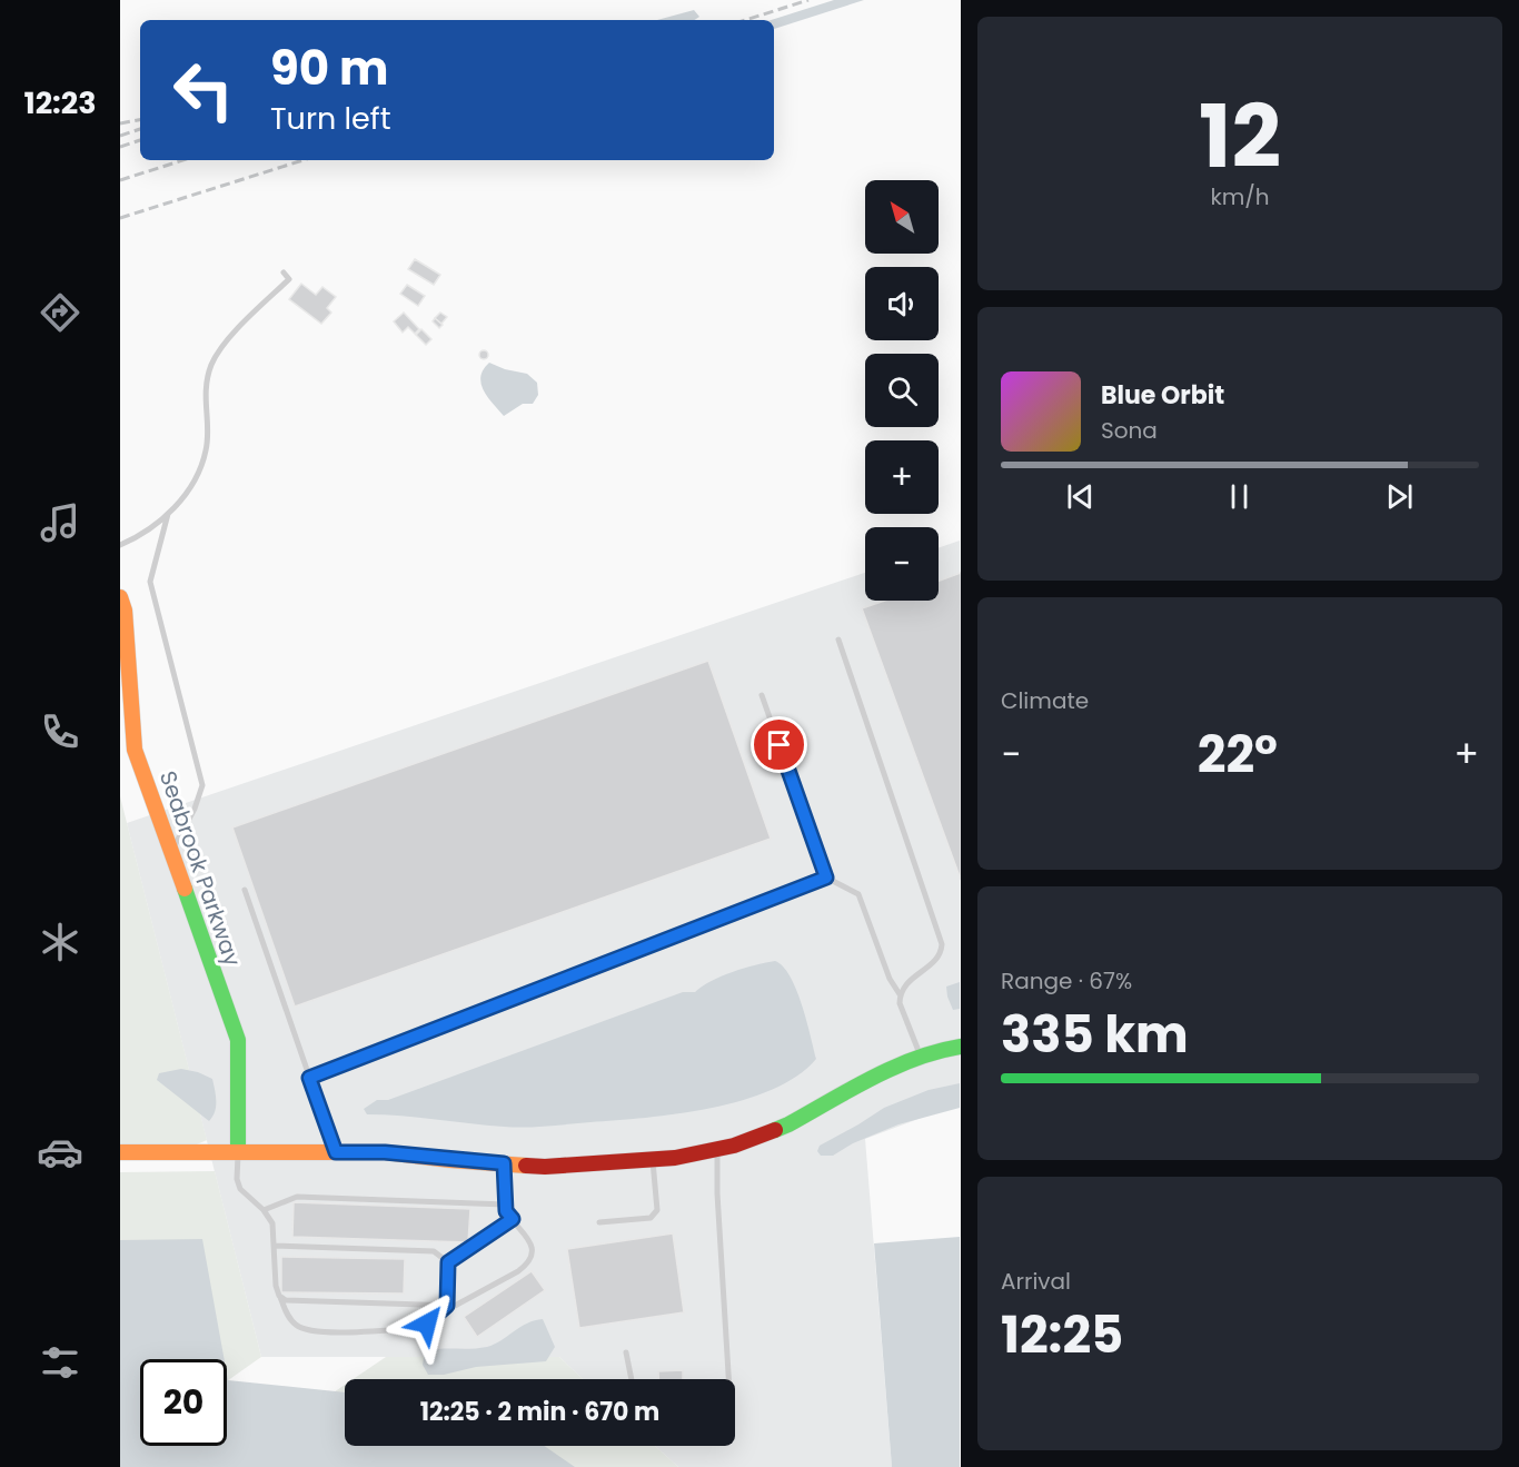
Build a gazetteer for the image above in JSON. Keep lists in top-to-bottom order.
{
  "streets": {
    "street": ["Seabrook Parkway"]
  },
  "north": "top left",
  "page": {
    "tabs": "12:23",
    "tile": [
      ["12", "km/h"],
      "Climate",
      ["Range · 67%", "335 km"],
      ["Arrival", "12:25"]
    ],
    "turn": ["90 m", "Turn left"],
    "map_buttons": ["+", "−"],
    "song": ["Blue Orbit", "Sona"],
    "heat": ["−", "22°", "+"],
    "limit": "20",
    "trip": "12:25 · 2 min · 670 m"
  }
}
